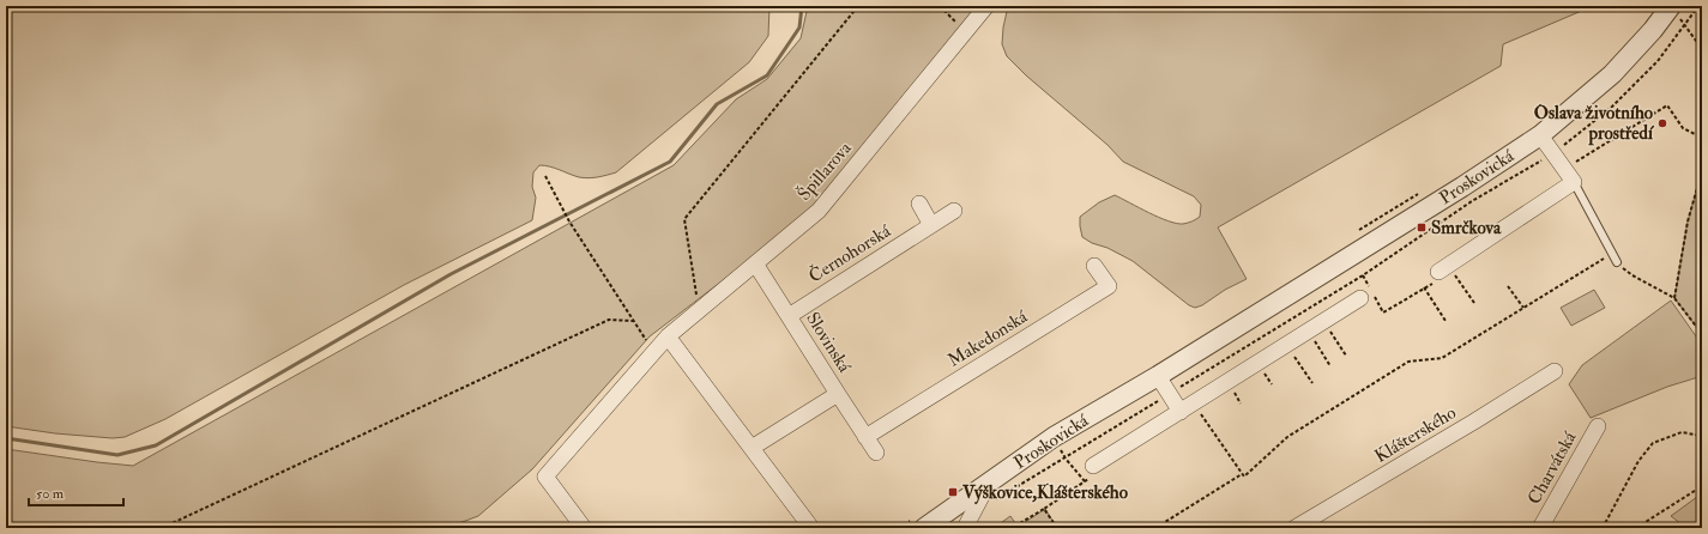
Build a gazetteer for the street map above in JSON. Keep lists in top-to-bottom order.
{
  "streets": {
    "street": [
      "Špillarova",
      "Proskovická",
      "Černohorská",
      "Makedonská",
      "Slovinská",
      "Klášterského",
      "Charvátská"
    ]
  },
  "crossings": [
    ["Špillarova", "Slovinská"],
    ["Černohorská", "Slovinská"],
    ["Makedonská", "Slovinská"]
  ],
  "places": {
    "other": ["Oslava životního prostředí"],
    "transit": ["Smrčkova", "Výškovice,Klášterského"]
  },
  "scale_bar": "50 m"
}
